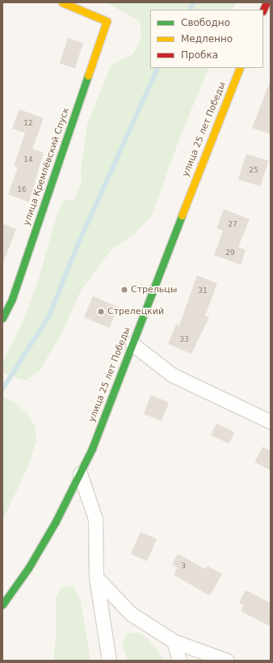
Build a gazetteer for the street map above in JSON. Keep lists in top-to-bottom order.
{
  "streets": {
    "main road": ["улица 25 лет Победы", "улица Кремлёвский Спуск"]
  },
  "places": ["Стрельцы", "Стрелецкий"],
  "house_numbers": [
    "12",
    "14",
    "25",
    "16",
    "27",
    "29",
    "31",
    "33",
    "3"
  ],
  "legend": ["Свободно", "Медленно", "Пробка"]
}
